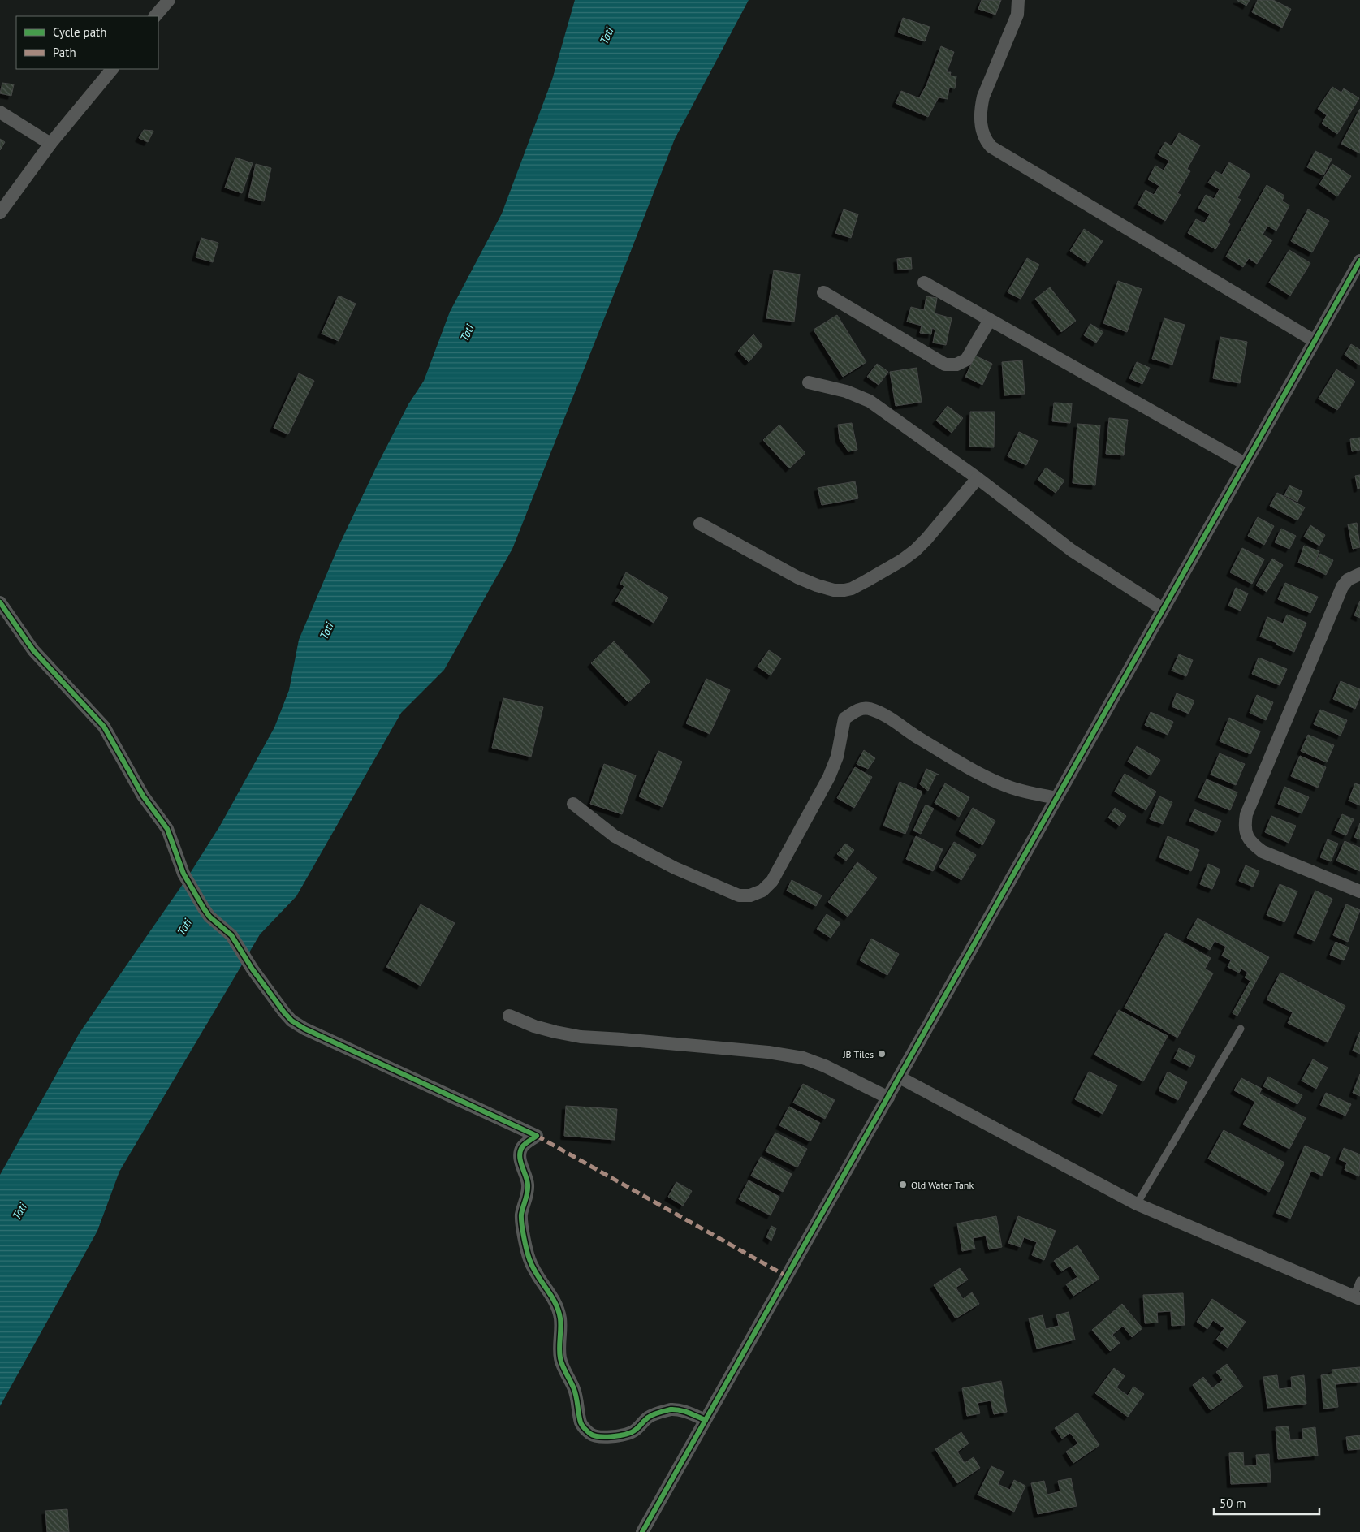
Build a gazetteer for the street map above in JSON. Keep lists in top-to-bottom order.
{
  "water": ["Tati"],
  "places": ["JB Tiles", "Old Water Tank"],
  "legend": ["Cycle path", "Path"],
  "scale_bar": "50 m"
}
